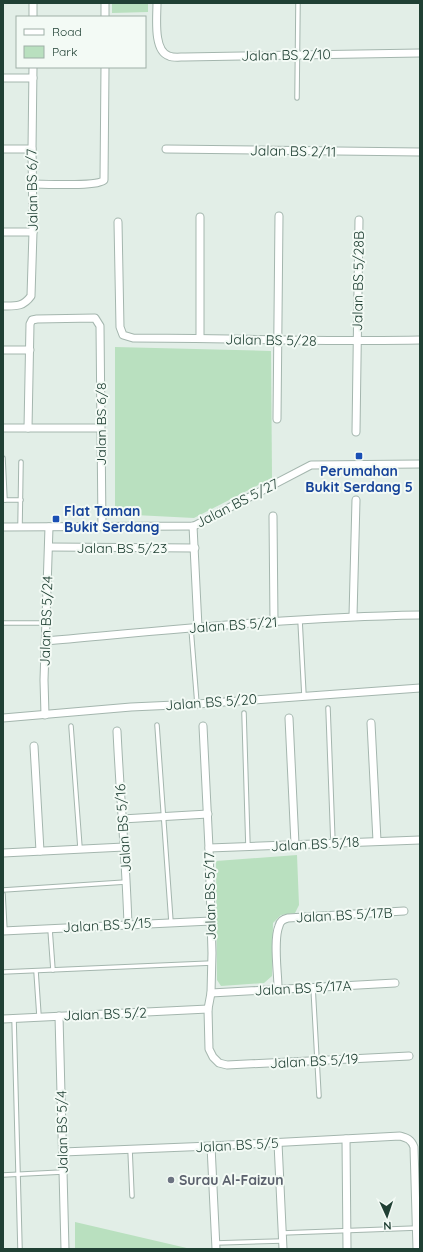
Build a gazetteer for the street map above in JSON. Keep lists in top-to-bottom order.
{
  "streets": {
    "street": [
      "Jalan BS 2/10",
      "Jalan BS 2/11",
      "Jalan BS 6/7",
      "Jalan BS 5/28B",
      "Jalan BS 5/28",
      "Jalan BS 6/8",
      "Jalan BS 5/27",
      "Jalan BS 5/23",
      "Jalan BS 5/24",
      "Jalan BS 5/21",
      "Jalan BS 5/20",
      "Jalan BS 5/16",
      "Jalan BS 5/18",
      "Jalan BS 5/17",
      "Jalan BS 5/17B",
      "Jalan BS 5/15",
      "Jalan BS 5/17A",
      "Jalan BS 5/2",
      "Jalan BS 5/19",
      "Jalan BS 5/4",
      "Jalan BS 5/5"
    ]
  },
  "crossings": [
    ["Jalan BS 5/28B", "Jalan BS 5/28"],
    ["Jalan BS 6/8", "Jalan BS 5/27"],
    ["Jalan BS 5/27", "Jalan BS 5/24"],
    ["Jalan BS 5/23", "Jalan BS 5/24"],
    ["Jalan BS 5/24", "Jalan BS 5/21"],
    ["Jalan BS 5/24", "Jalan BS 5/20"],
    ["Jalan BS 5/16", "Jalan BS 5/15"],
    ["Jalan BS 5/18", "Jalan BS 5/17"],
    ["Jalan BS 5/17", "Jalan BS 5/15"],
    ["Jalan BS 5/17", "Jalan BS 5/17A"],
    ["Jalan BS 5/17", "Jalan BS 5/2"],
    ["Jalan BS 5/17", "Jalan BS 5/19"],
    ["Jalan BS 5/17B", "Jalan BS 5/17A"],
    ["Jalan BS 5/2", "Jalan BS 5/4"],
    ["Jalan BS 5/4", "Jalan BS 5/5"]
  ],
  "places": {
    "transit": ["Perumahan Bukit Serdang 5", "Flat Taman Bukit Serdang"],
    "other": ["Surau Al-Faizun"]
  },
  "legend": ["Road", "Park"],
  "north": "bottom"
}
